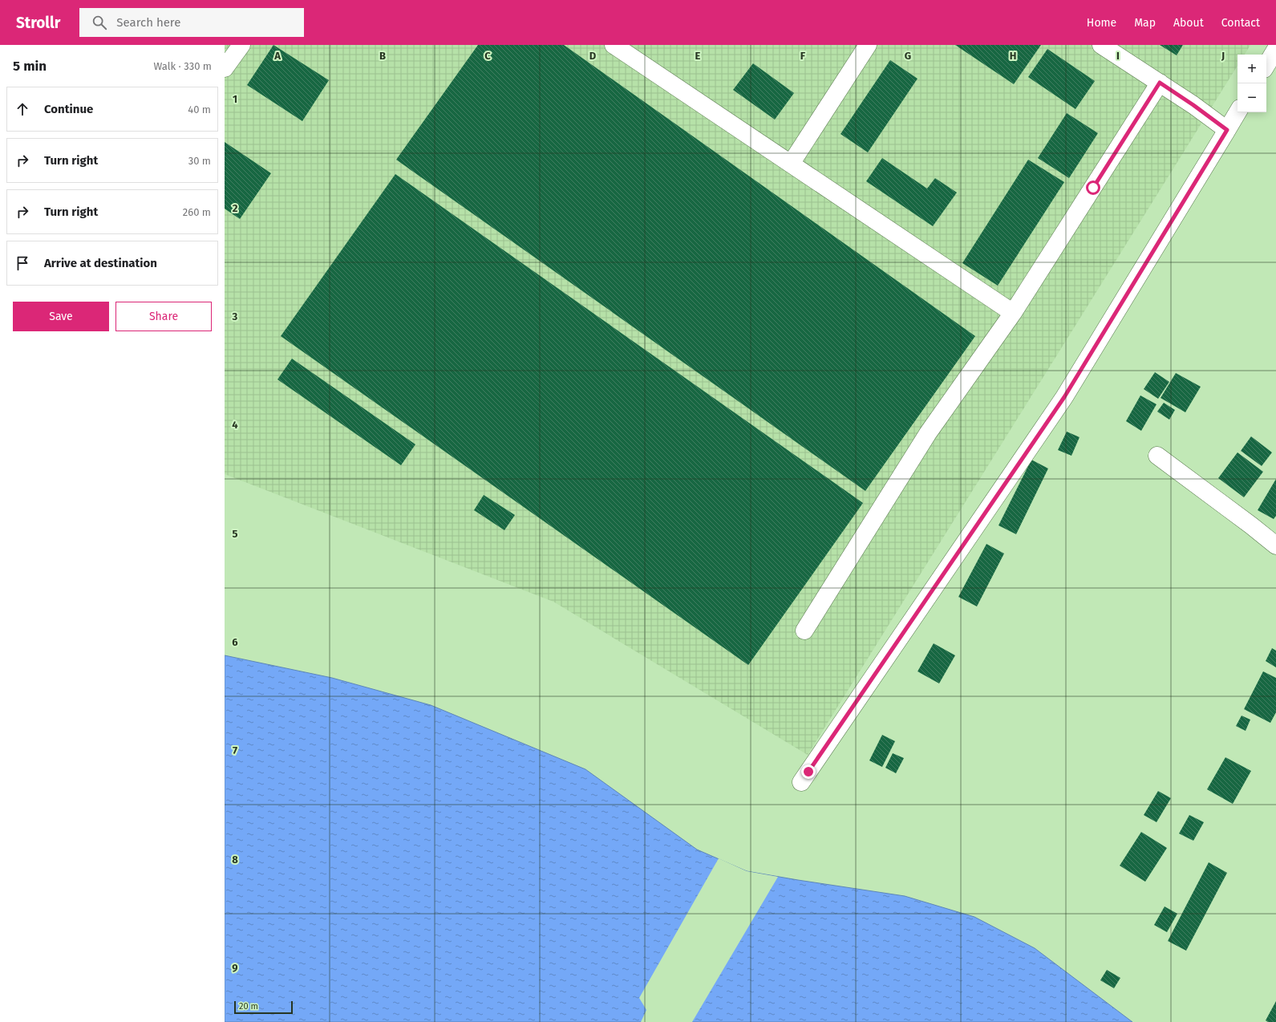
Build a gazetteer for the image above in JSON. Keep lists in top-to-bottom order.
{
  "scale_bar": "20 m",
  "page": {
    "header": "Strollr",
    "search": "Search here",
    "nav": [
      "Home",
      "Map",
      "About",
      "Contact"
    ],
    "heading": ["5 min", "Walk · 330 m"],
    "map_buttons": ["+", "−"],
    "list": [
      ["Continue", "40 m"],
      ["Turn right", "30 m"],
      ["Turn right", "260 m"],
      "Arrive at destination"
    ],
    "buttons": ["Save", "Share"],
    "scale": "20 m"
  },
  "grid": {
    "columns": [
      "A",
      "B",
      "C",
      "D",
      "E",
      "F",
      "G",
      "H",
      "I",
      "J"
    ],
    "rows": [
      "1",
      "2",
      "3",
      "4",
      "5",
      "6",
      "7",
      "8",
      "9"
    ]
  }
}
